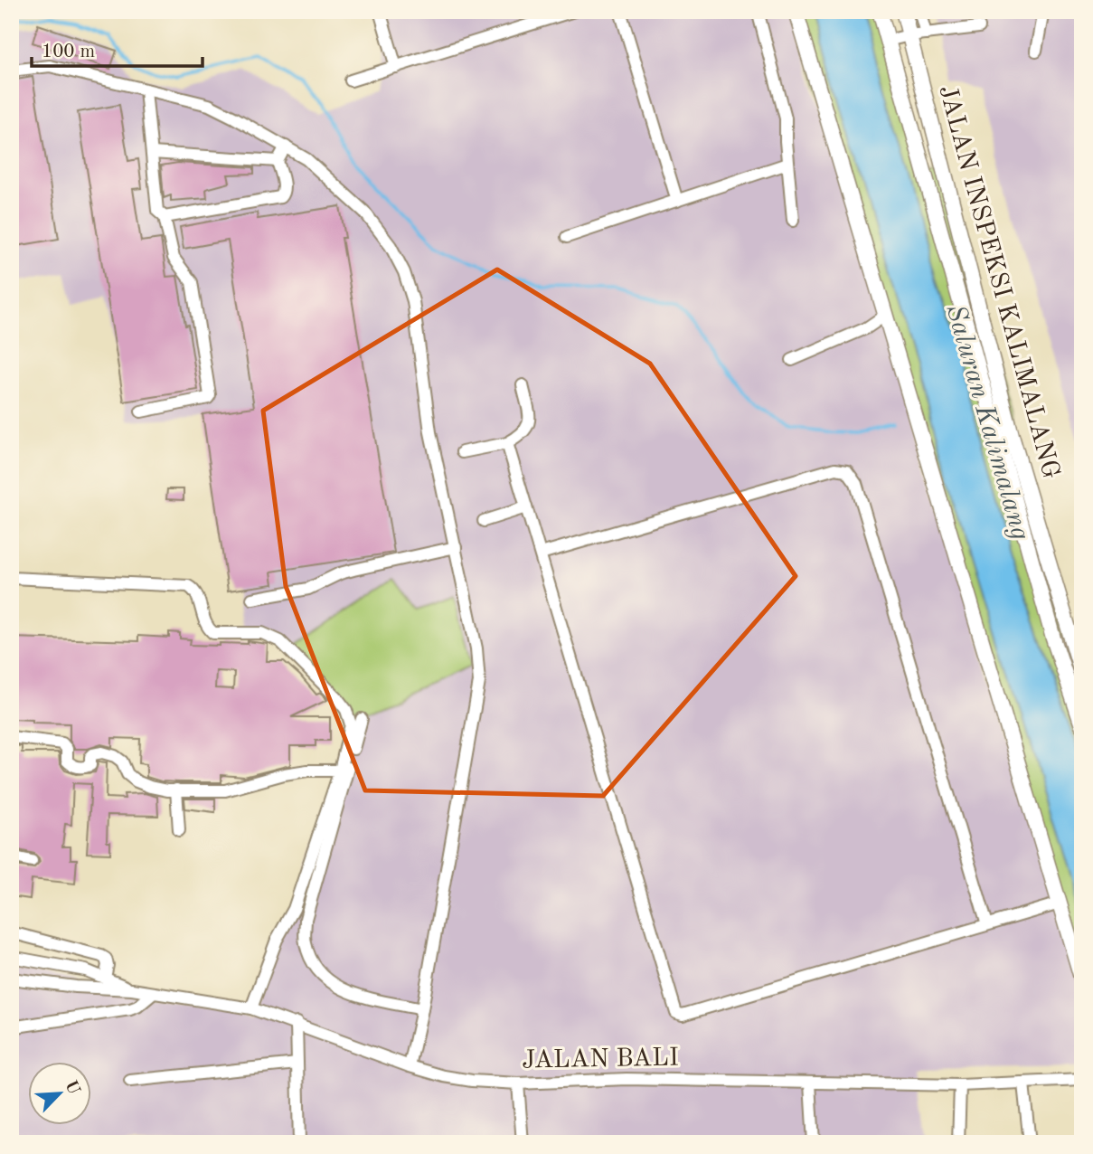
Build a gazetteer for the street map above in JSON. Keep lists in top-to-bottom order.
{
  "streets": {
    "main road": ["JALAN INSPEKSI KALIMALANG"],
    "street": ["JALAN BALI"]
  },
  "water": ["Saluran Kalimalang"],
  "scale_bar": "100 m",
  "north": "top right"
}
